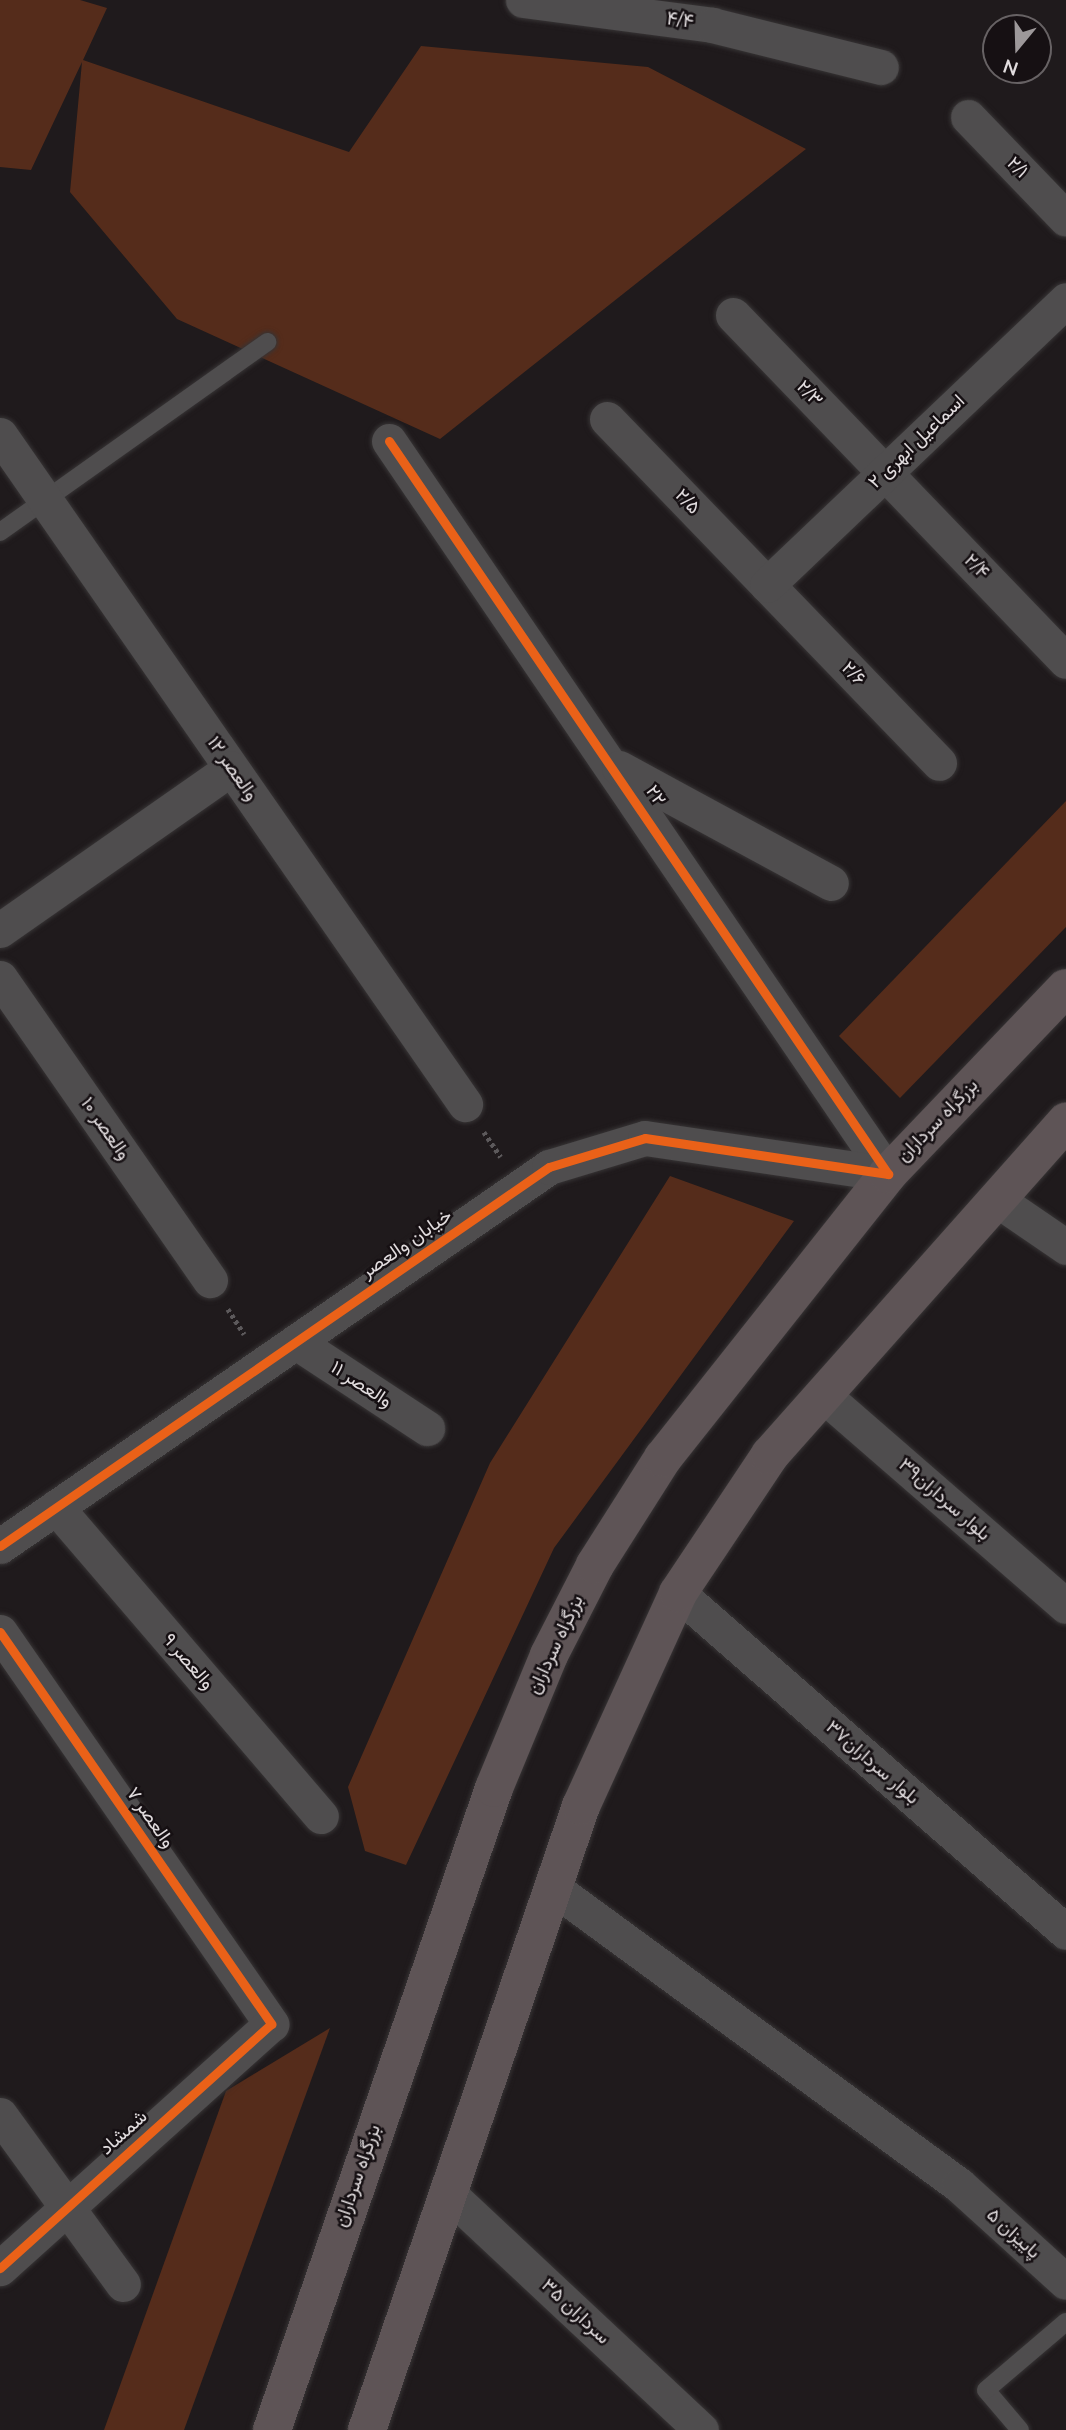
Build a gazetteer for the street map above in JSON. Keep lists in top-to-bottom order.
{
  "streets": {
    "highway": ["بزرگراه سرداران"],
    "street": [
      "۴/۴",
      "۲/۱",
      "۲/۳",
      "اسماعیل ابهری ۲",
      "۲/۵",
      "۲/۴",
      "۲/۶",
      "والعصر ۱۲",
      "۲۲",
      "والعصر ۱۰",
      "خیابان والعصر",
      "والعصر ۱۱",
      "بلوار سرداران۳۹",
      "والعصر ۹",
      "بلوار سرداران۳۷",
      "والعصر ۷",
      "شمشاد",
      "پاییزان ۵",
      "سرداران ۳۵"
    ]
  },
  "crossings": [
    ["۲/۳", "اسماعیل ابهری ۲"],
    ["۲/۳", "۲/۴"],
    ["اسماعیل ابهری ۲", "۲/۵"],
    ["اسماعیل ابهری ۲", "۲/۴"],
    ["اسماعیل ابهری ۲", "۲/۶"],
    ["۲/۵", "۲/۶"],
    ["۲۲", "بزرگراه سرداران"],
    ["۲۲", "خیابان والعصر"],
    ["بزرگراه سرداران", "خیابان والعصر"],
    ["خیابان والعصر", "والعصر ۱۱"],
    ["خیابان والعصر", "والعصر ۹"],
    ["والعصر ۷", "شمشاد"]
  ],
  "north": "bottom"
}
